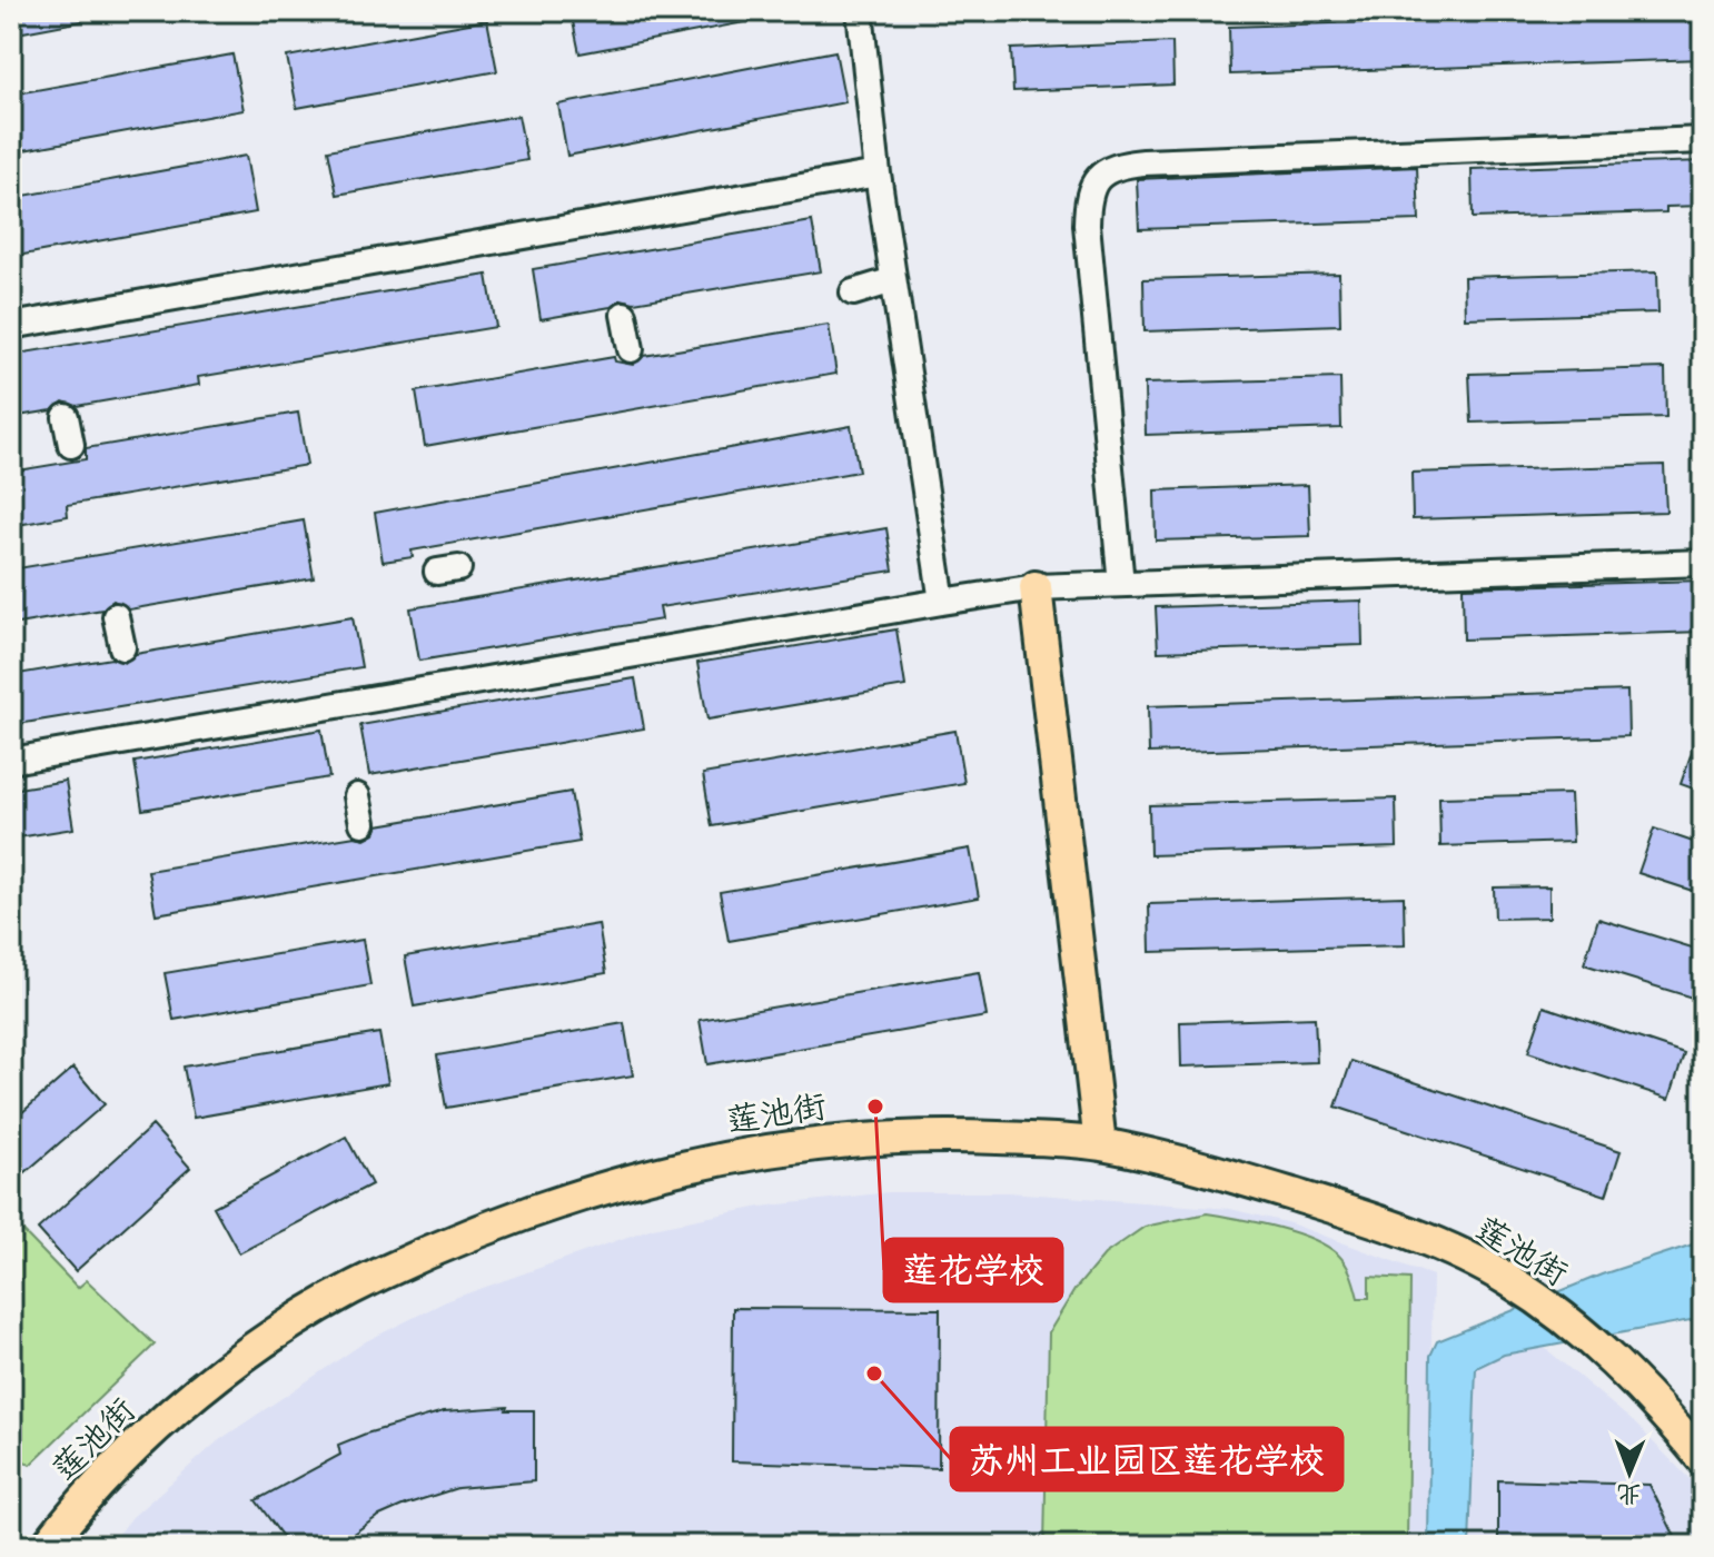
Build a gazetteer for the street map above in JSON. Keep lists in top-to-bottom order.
{
  "streets": {
    "main road": ["莲池街"]
  },
  "places": ["莲花学校", "苏州工业园区莲花学校"],
  "north": "bottom"
}
